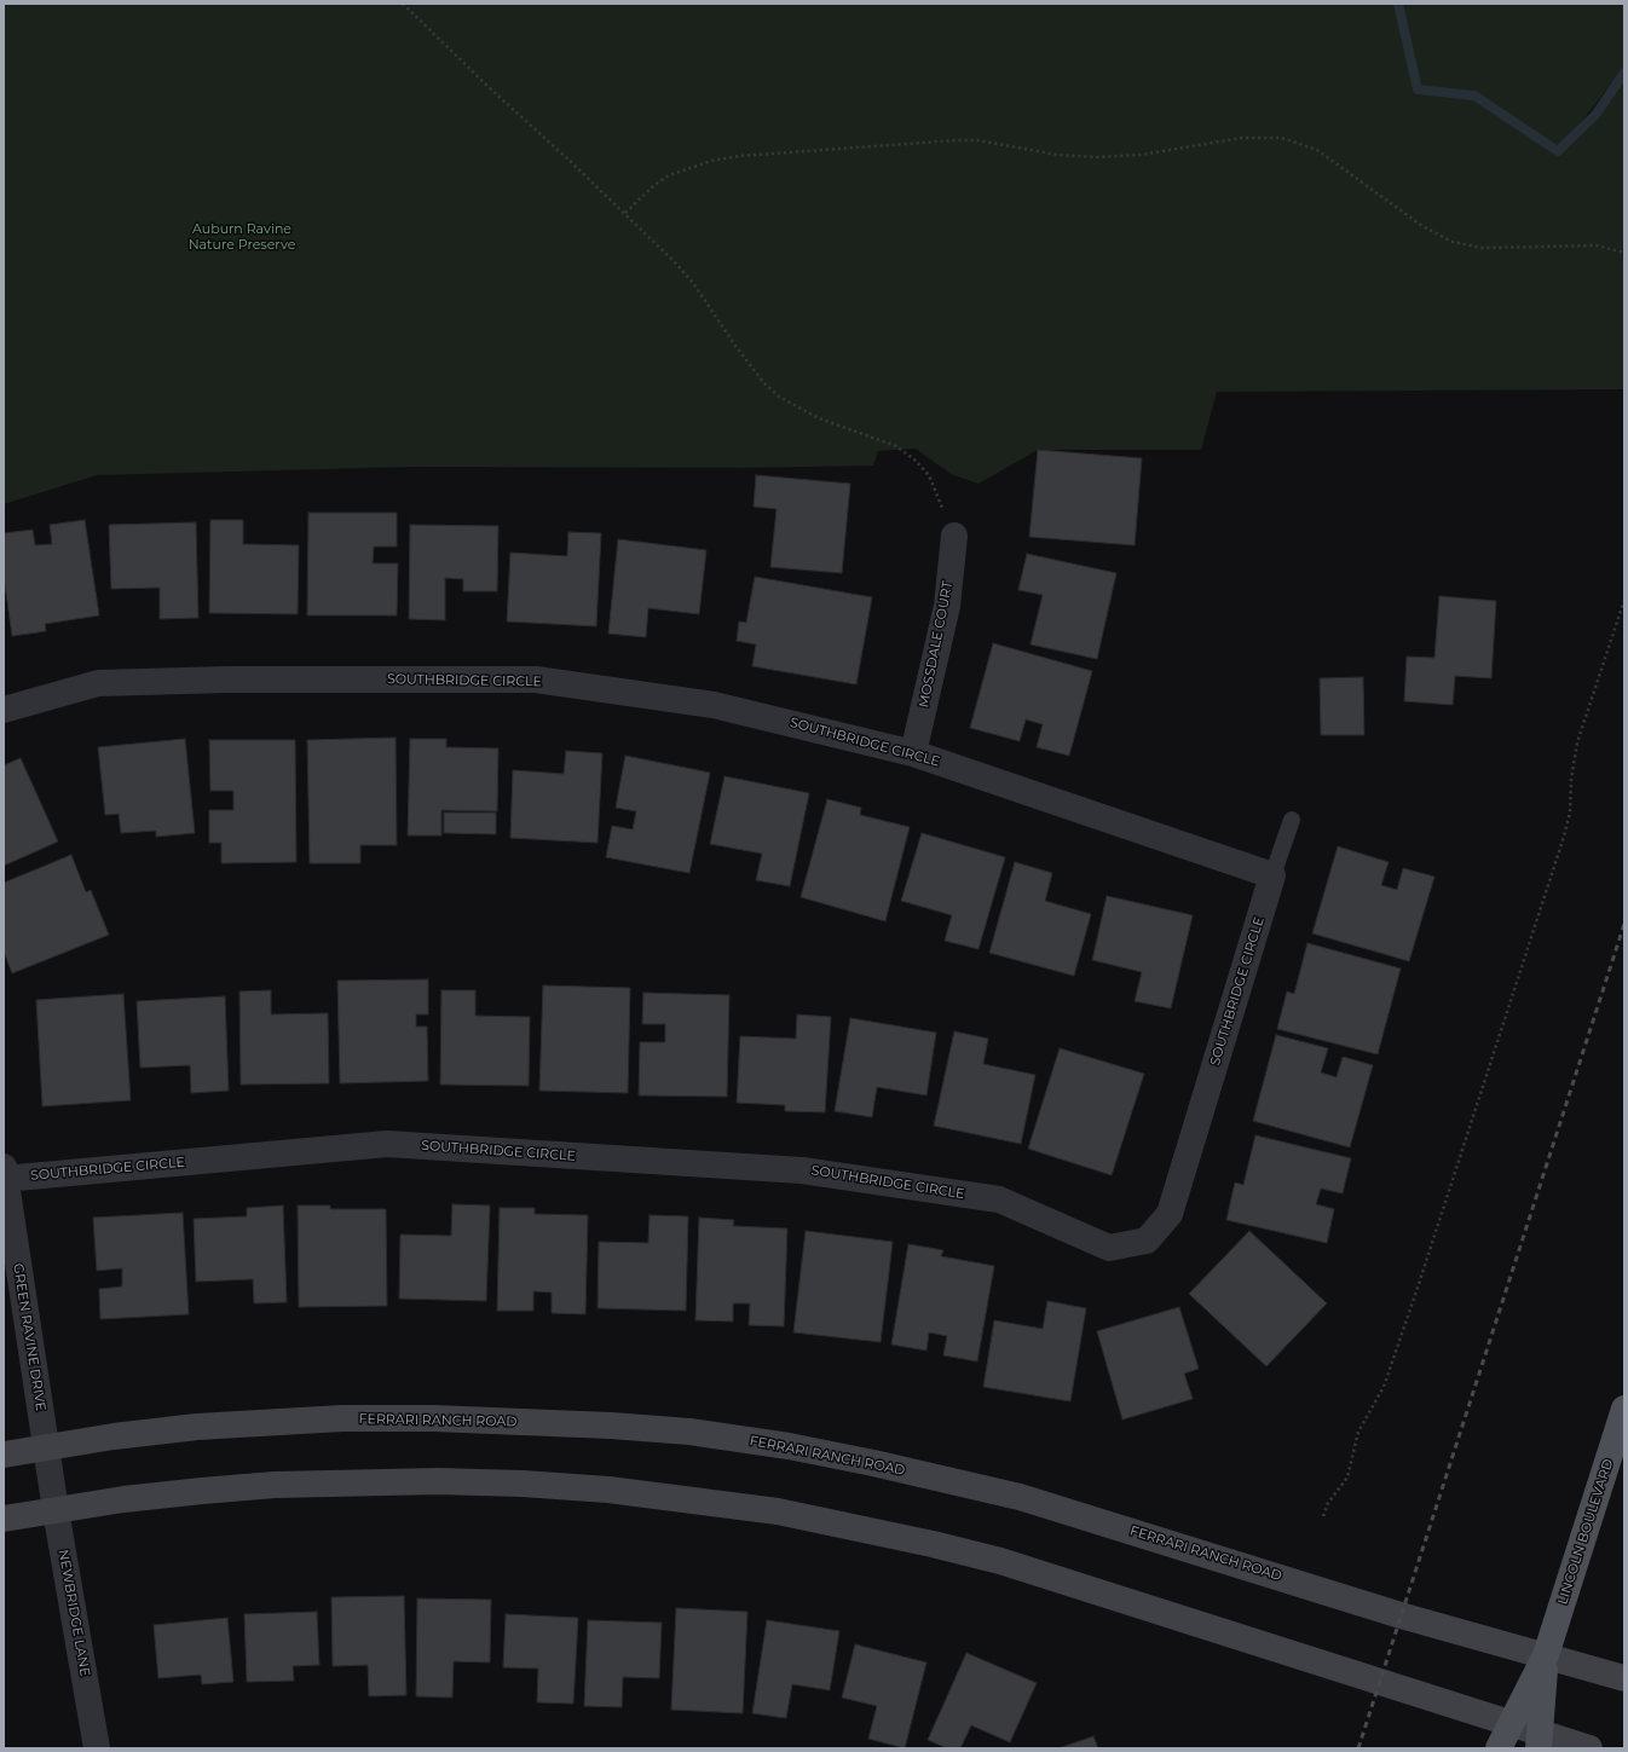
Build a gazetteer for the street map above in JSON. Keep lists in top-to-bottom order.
{
  "streets": {
    "main road": ["FERRARI RANCH ROAD", "LINCOLN BOULEVARD"],
    "street": [
      "MOSSDALE COURT",
      "SOUTHBRIDGE CIRCLE",
      "GREEN RAVINE DRIVE",
      "NEWBRIDGE LANE"
    ]
  },
  "crossings": [
    ["MOSSDALE COURT", "SOUTHBRIDGE CIRCLE"],
    ["SOUTHBRIDGE CIRCLE", "GREEN RAVINE DRIVE"],
    ["GREEN RAVINE DRIVE", "FERRARI RANCH ROAD"],
    ["GREEN RAVINE DRIVE", "NEWBRIDGE LANE"],
    ["FERRARI RANCH ROAD", "LINCOLN BOULEVARD"]
  ],
  "parks": ["Auburn Ravine Nature Preserve"]
}
